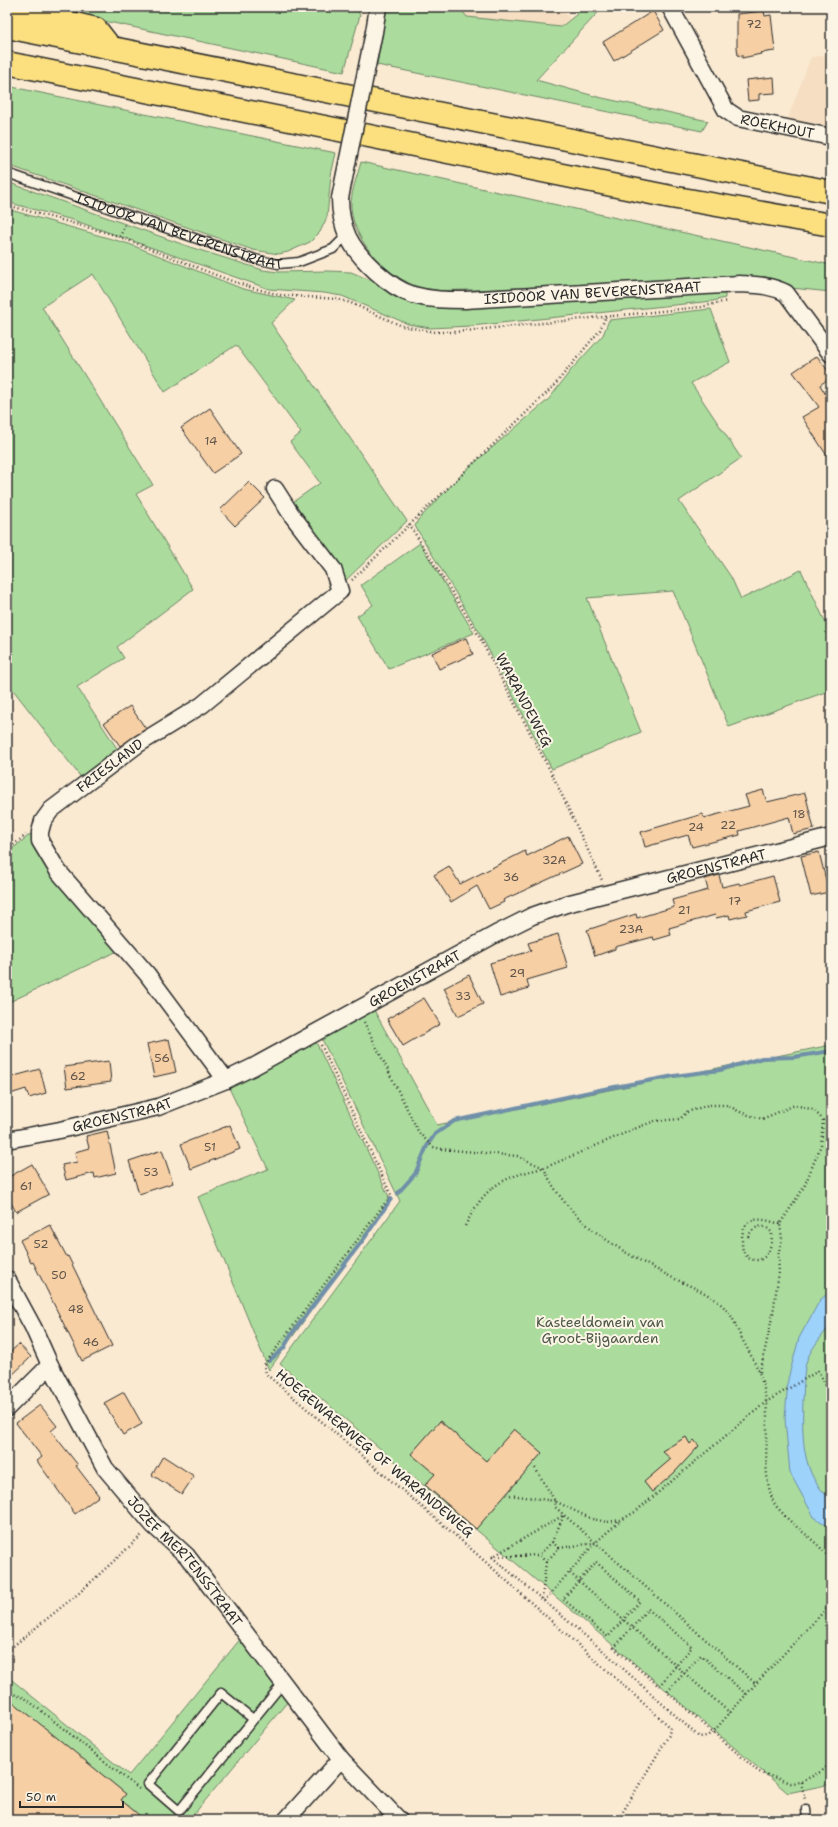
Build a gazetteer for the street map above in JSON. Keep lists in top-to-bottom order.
{
  "streets": {
    "street": [
      "ROEKHOUT",
      "ISIDOOR VAN BEVERENSTRAAT",
      "FRIESLAND",
      "GROENSTRAAT",
      "JOZEF MERTENSSTRAAT"
    ],
    "path": ["WARANDEWEG", "HOEGEWAERWEG OF WARANDEWEG"]
  },
  "crossings": [
    ["WARANDEWEG", "GROENSTRAAT"],
    ["FRIESLAND", "GROENSTRAAT"],
    ["GROENSTRAAT", "HOEGEWAERWEG OF WARANDEWEG"]
  ],
  "parks": ["Kasteeldomein van Groot-Bijgaarden"],
  "house_numbers": [
    "72",
    "14",
    "18",
    "22",
    "24",
    "32A",
    "36",
    "17",
    "21",
    "23A",
    "29",
    "33",
    "56",
    "62",
    "51",
    "53",
    "61",
    "52",
    "50",
    "48",
    "46"
  ],
  "scale_bar": "50 m"
}
